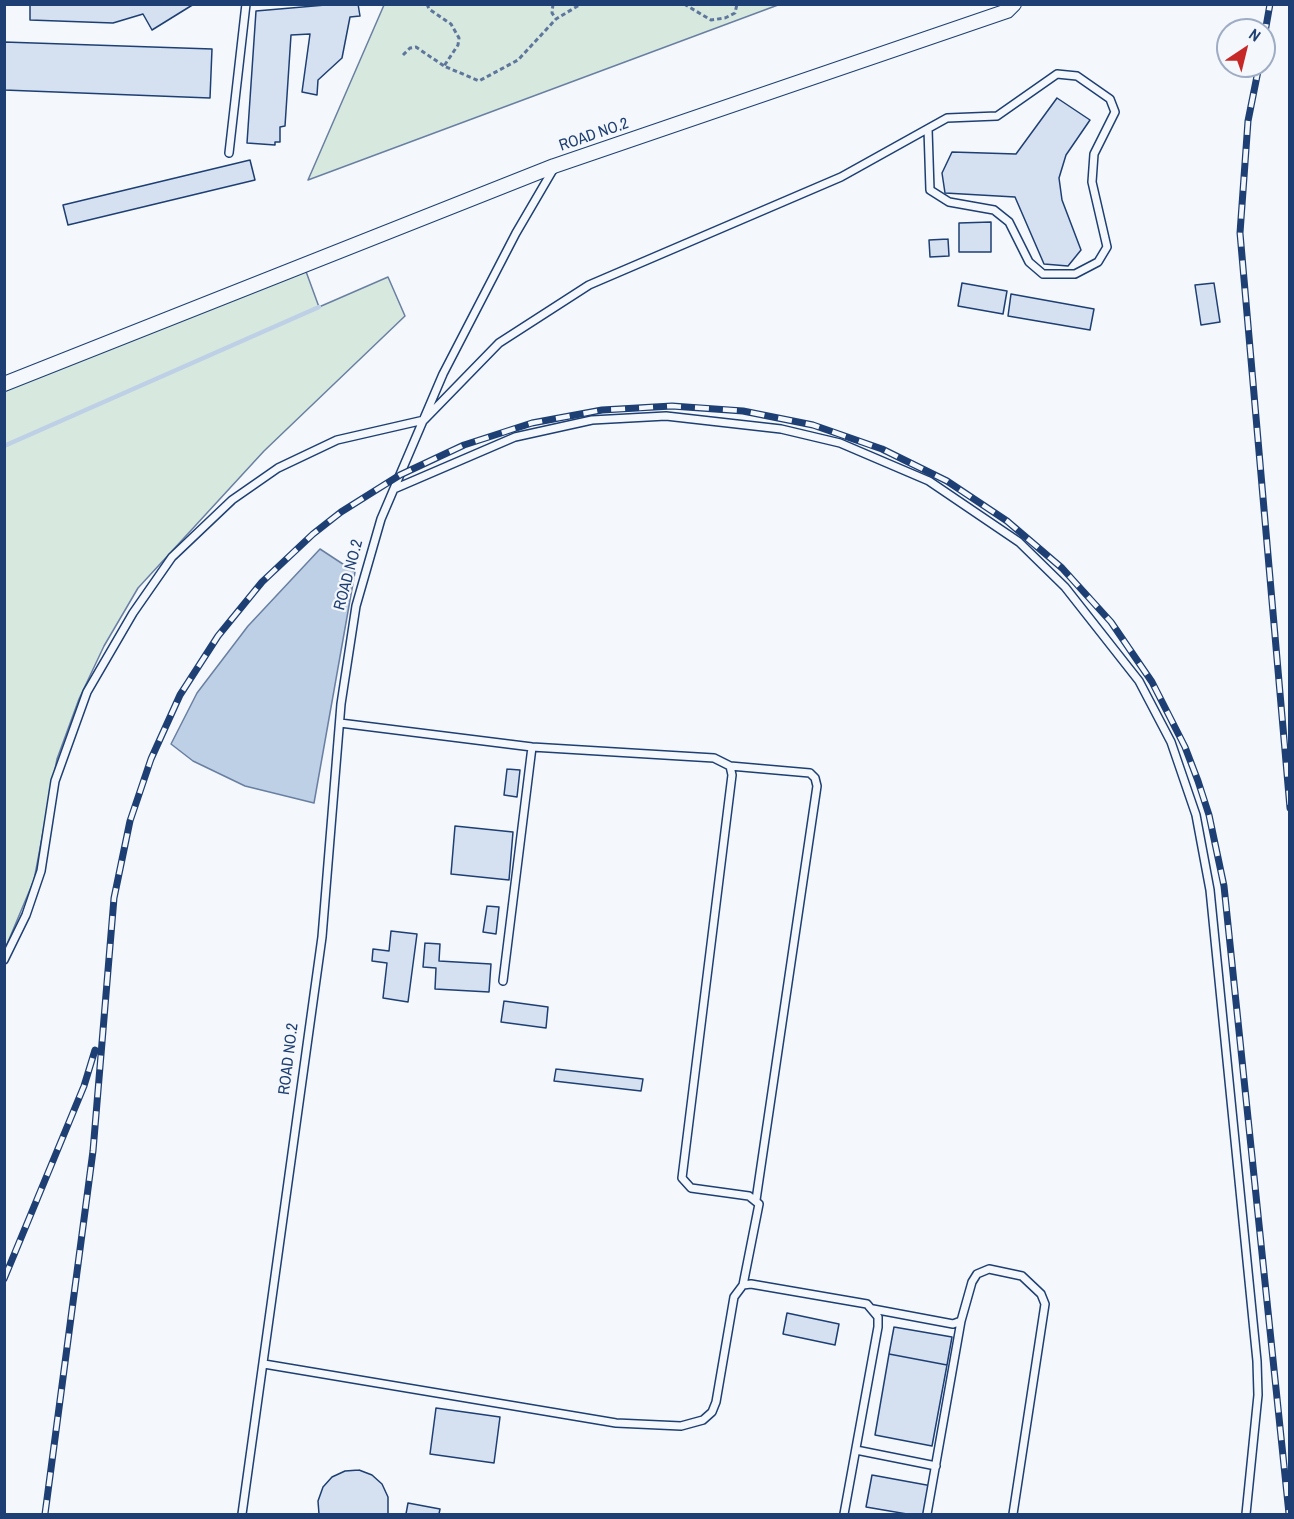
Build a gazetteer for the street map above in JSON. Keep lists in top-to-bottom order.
{
  "streets": {
    "street": ["ROAD NO.2"]
  },
  "north": "top right"
}
